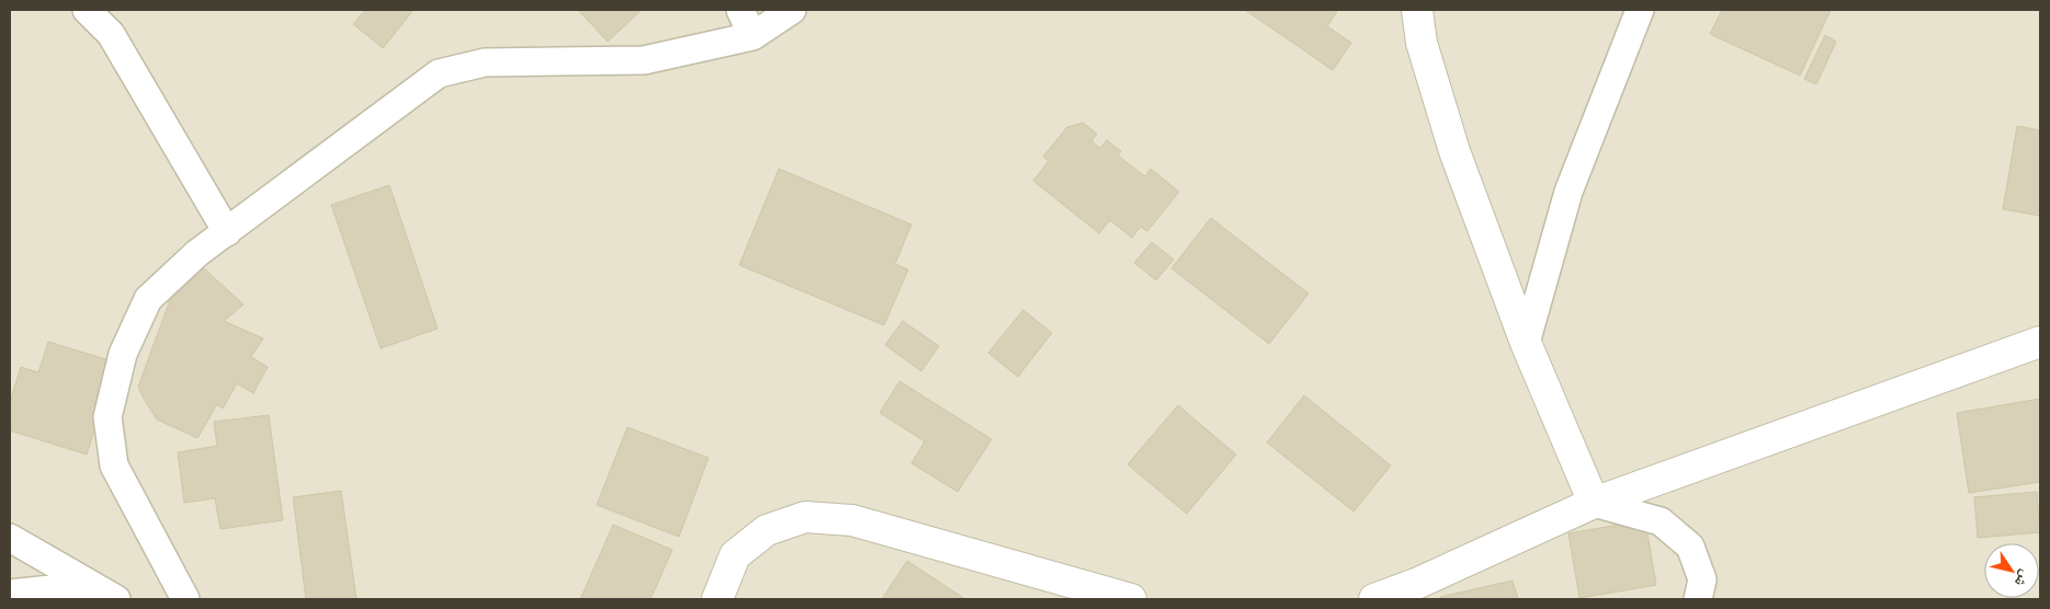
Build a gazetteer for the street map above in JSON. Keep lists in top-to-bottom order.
{
  "north": "bottom right"
}
